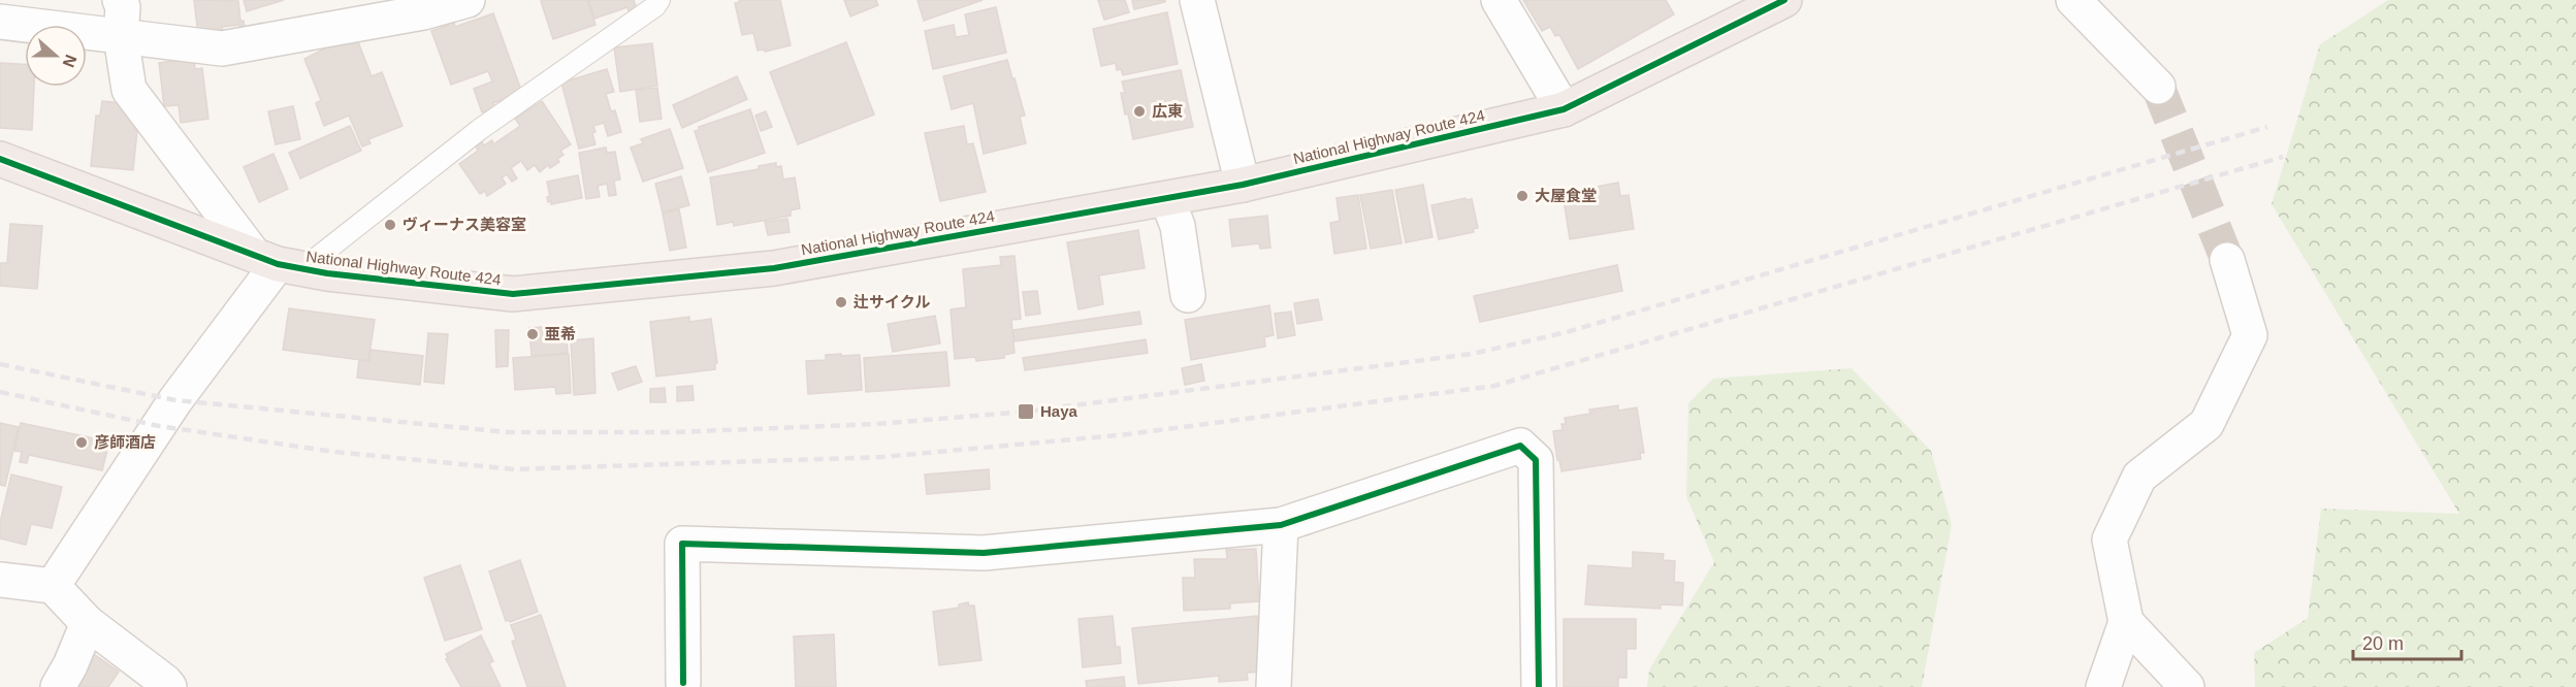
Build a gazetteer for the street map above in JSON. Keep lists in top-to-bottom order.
{
  "streets": {
    "highway": ["National Highway Route 424"]
  },
  "places": {
    "other": [
      "広東",
      "大屋食堂",
      "ヴィーナス美容室",
      "辻サイクル",
      "亜希",
      "彦師酒店"
    ],
    "transit": ["Haya"]
  },
  "scale_bar": "20 m",
  "north": "right"
}
